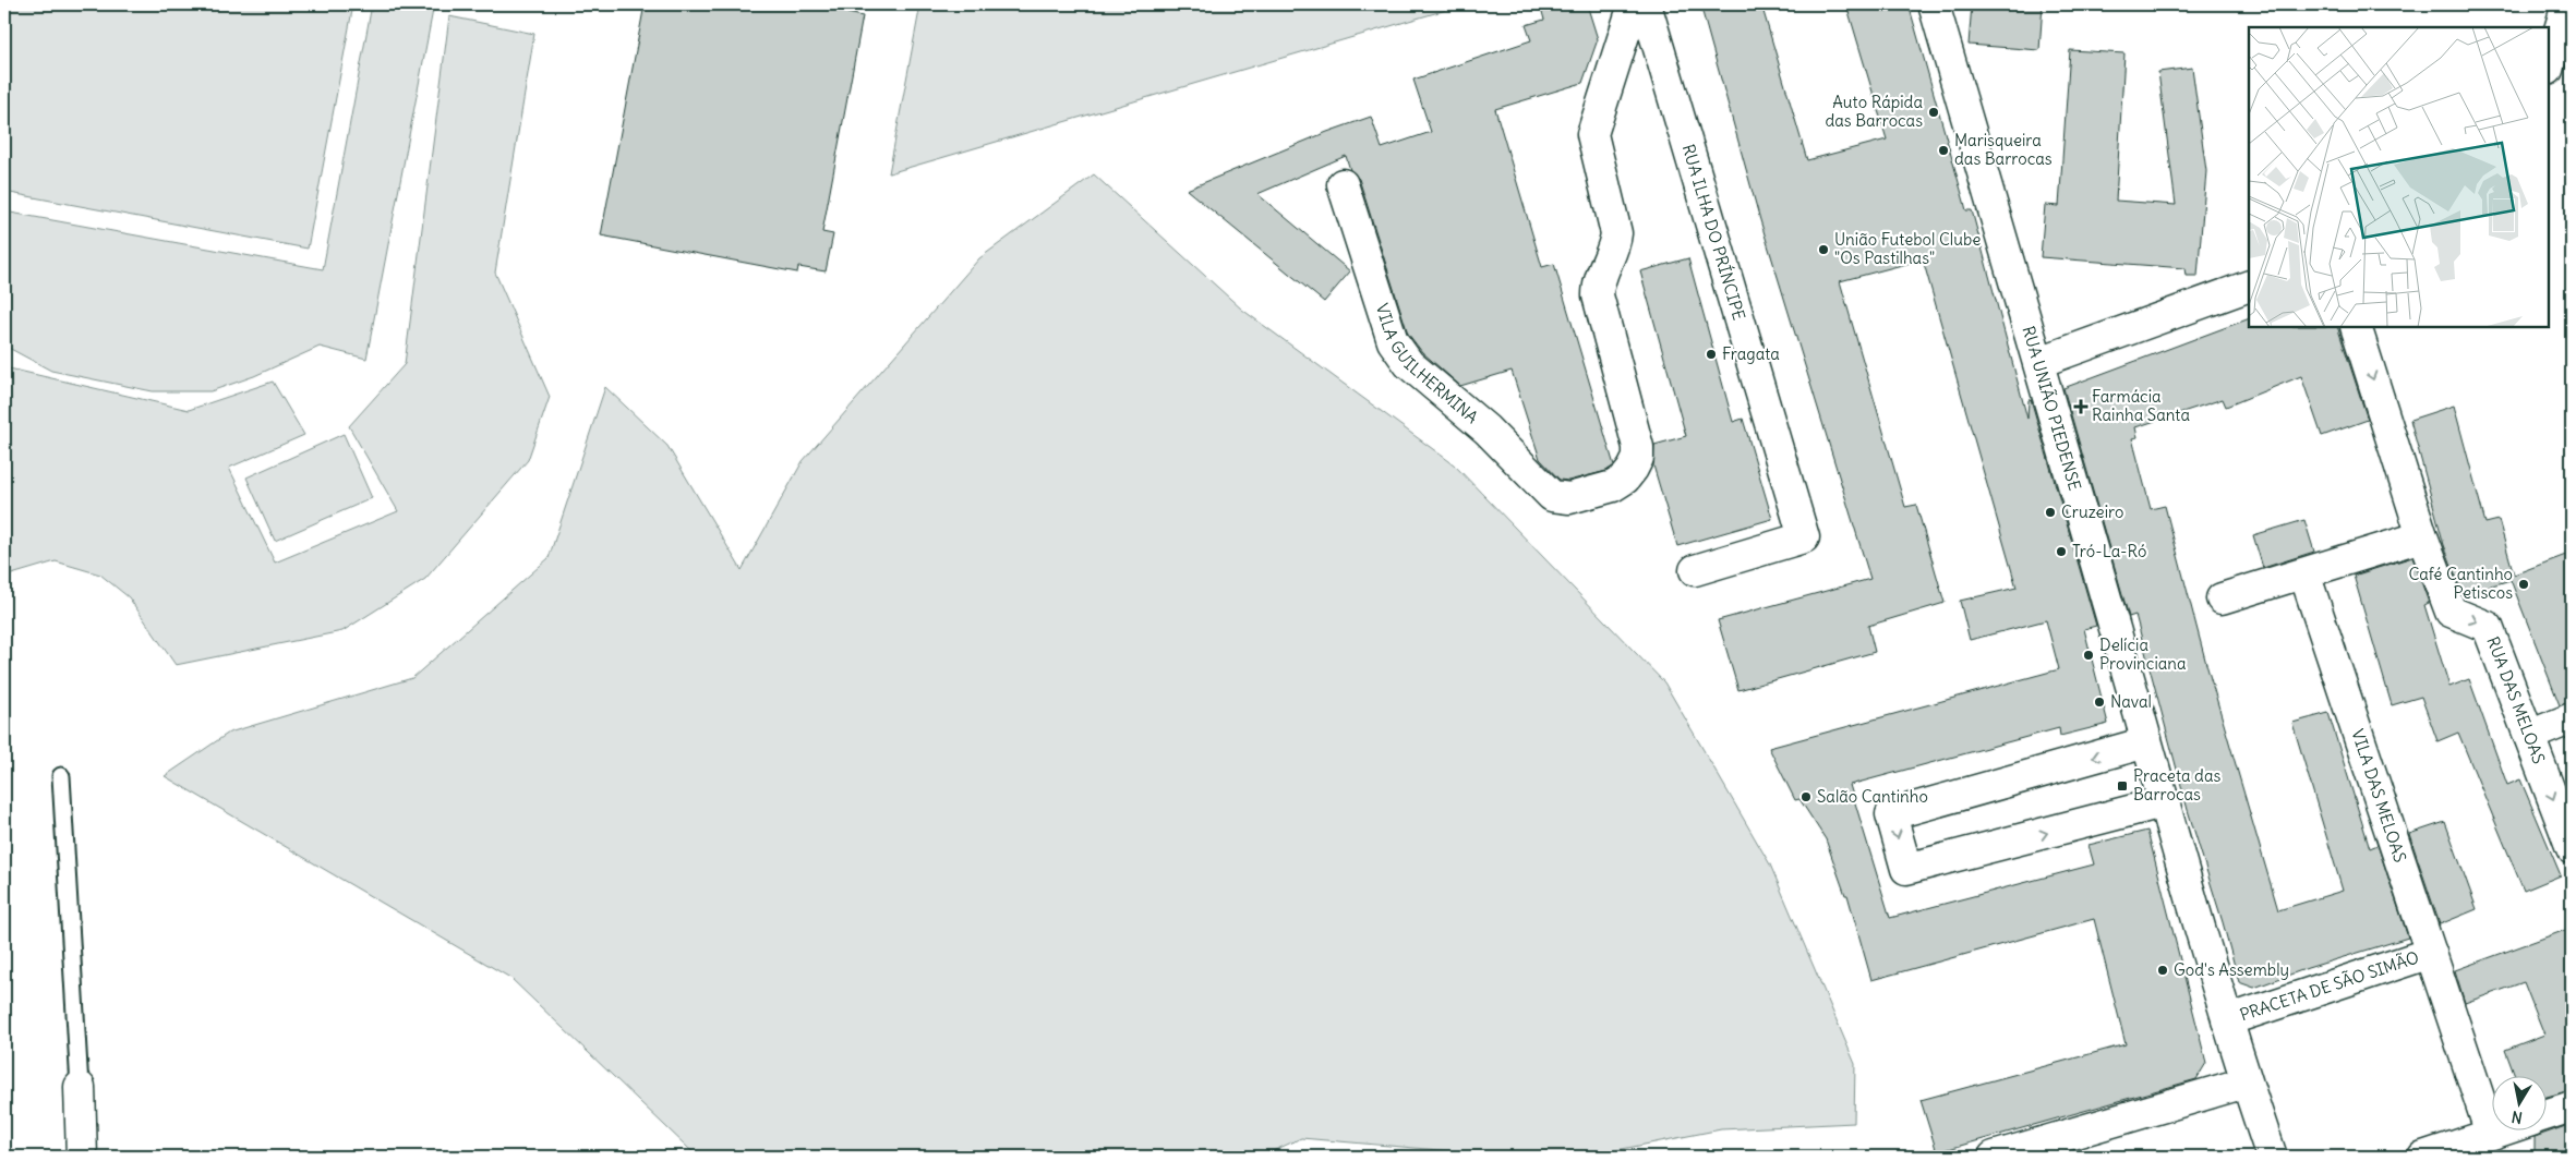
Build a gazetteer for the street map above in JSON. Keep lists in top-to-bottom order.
{
  "streets": {
    "street": [
      "RUA ILHA DO PRÍNCIPE",
      "VILA GUILHERMINA",
      "RUA UNIÃO PIEDENSE",
      "RUA DAS MELOAS",
      "VILA DAS MELOAS",
      "PRACETA DE SÃO SIMÃO"
    ]
  },
  "crossings": [
    ["RUA UNIÃO PIEDENSE", "PRACETA DE SÃO SIMÃO"],
    ["VILA DAS MELOAS", "PRACETA DE SÃO SIMÃO"]
  ],
  "one_way": ["RUA DAS MELOAS"],
  "places": {
    "other": [
      "Auto Rápida das Barrocas",
      "Marisqueira das Barrocas",
      "União Futebol Clube \"Os Pastilhas\"",
      "Fragata",
      "Cruzeiro",
      "Tró-La-Ró",
      "Café Cantinho Petiscos",
      "Delícia Provinciana",
      "Naval",
      "Salão Cantinho",
      "God's Assembly"
    ],
    "health": ["Farmácia Rainha Santa"],
    "transit": ["Praceta das Barrocas"]
  },
  "north": "bottom"
}
